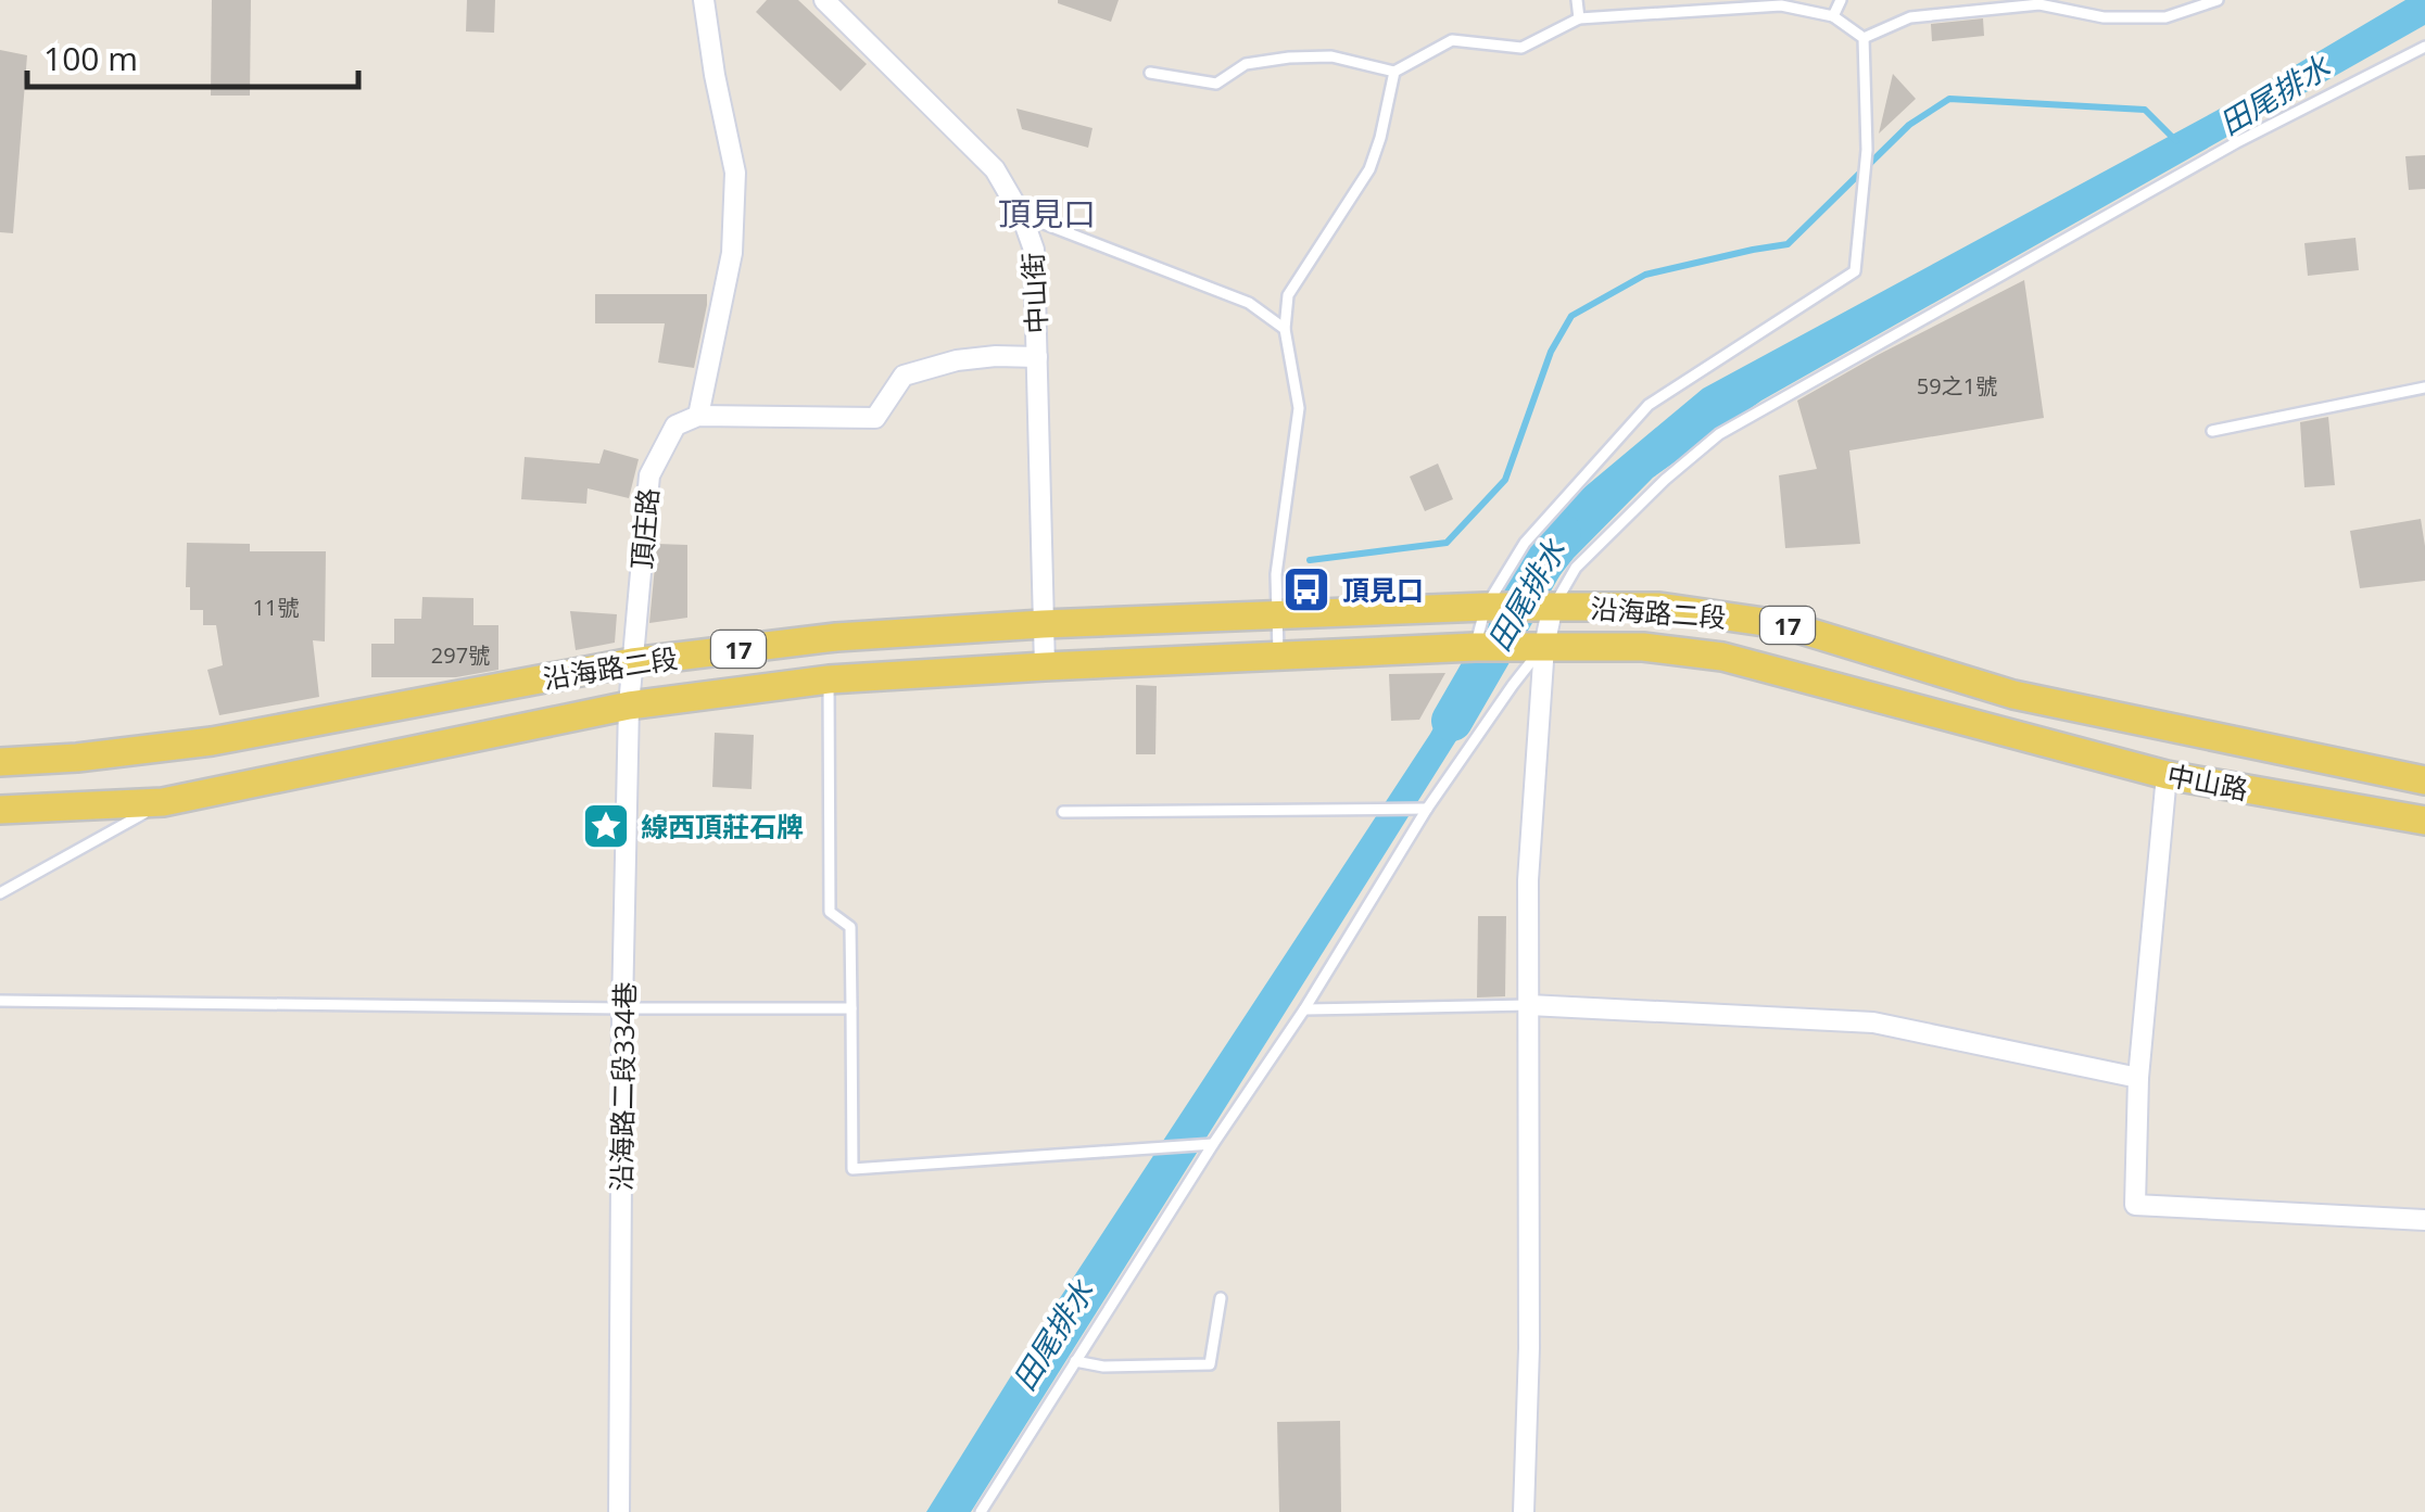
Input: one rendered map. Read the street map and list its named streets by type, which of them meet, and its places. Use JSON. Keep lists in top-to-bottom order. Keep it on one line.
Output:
{"streets":{"main road":["沿海路二段","17","中山路"],"street":["中山街","頂庄路","沿海路二段334巷"]},"crossings":[["中山街","沿海路二段"],["頂庄路","沿海路二段"],["頂庄路","沿海路二段334巷"],["沿海路二段","17"],["沿海路二段","中山路"],["沿海路二段","沿海路二段334巷"]],"districts":["頂見口"],"water":["田尾排水"],"places":{"bus stop":["頂見口"],"place":["線西頂莊石牌"]},"house_numbers":["59之1號","11號","297號"],"scale_bar":"100 m"}
